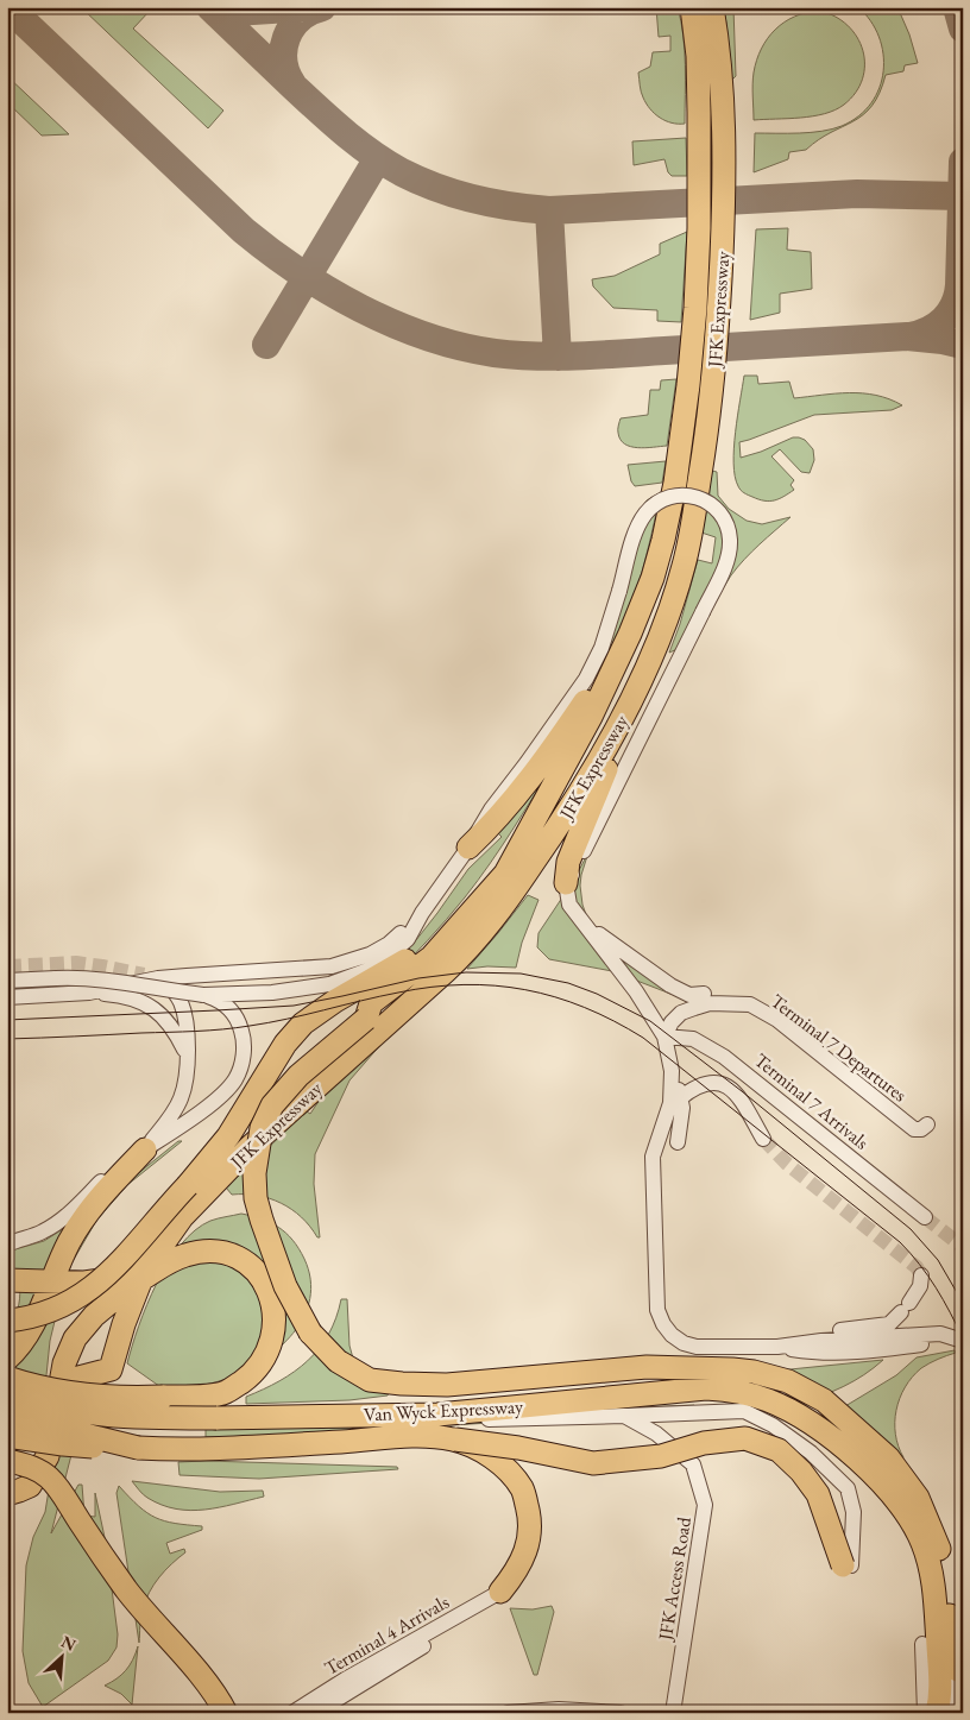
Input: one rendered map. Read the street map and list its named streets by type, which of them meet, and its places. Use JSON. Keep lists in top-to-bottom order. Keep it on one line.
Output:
{"streets":{"highway":["JFK Expressway","Van Wyck Expressway"],"street":["Terminal 7 Departures","Terminal 7 Arrivals","JFK Access Road","Terminal 4 Arrivals"]},"crossings":[["Terminal 7 Departures","Terminal 7 Arrivals"]],"north":"top right"}
